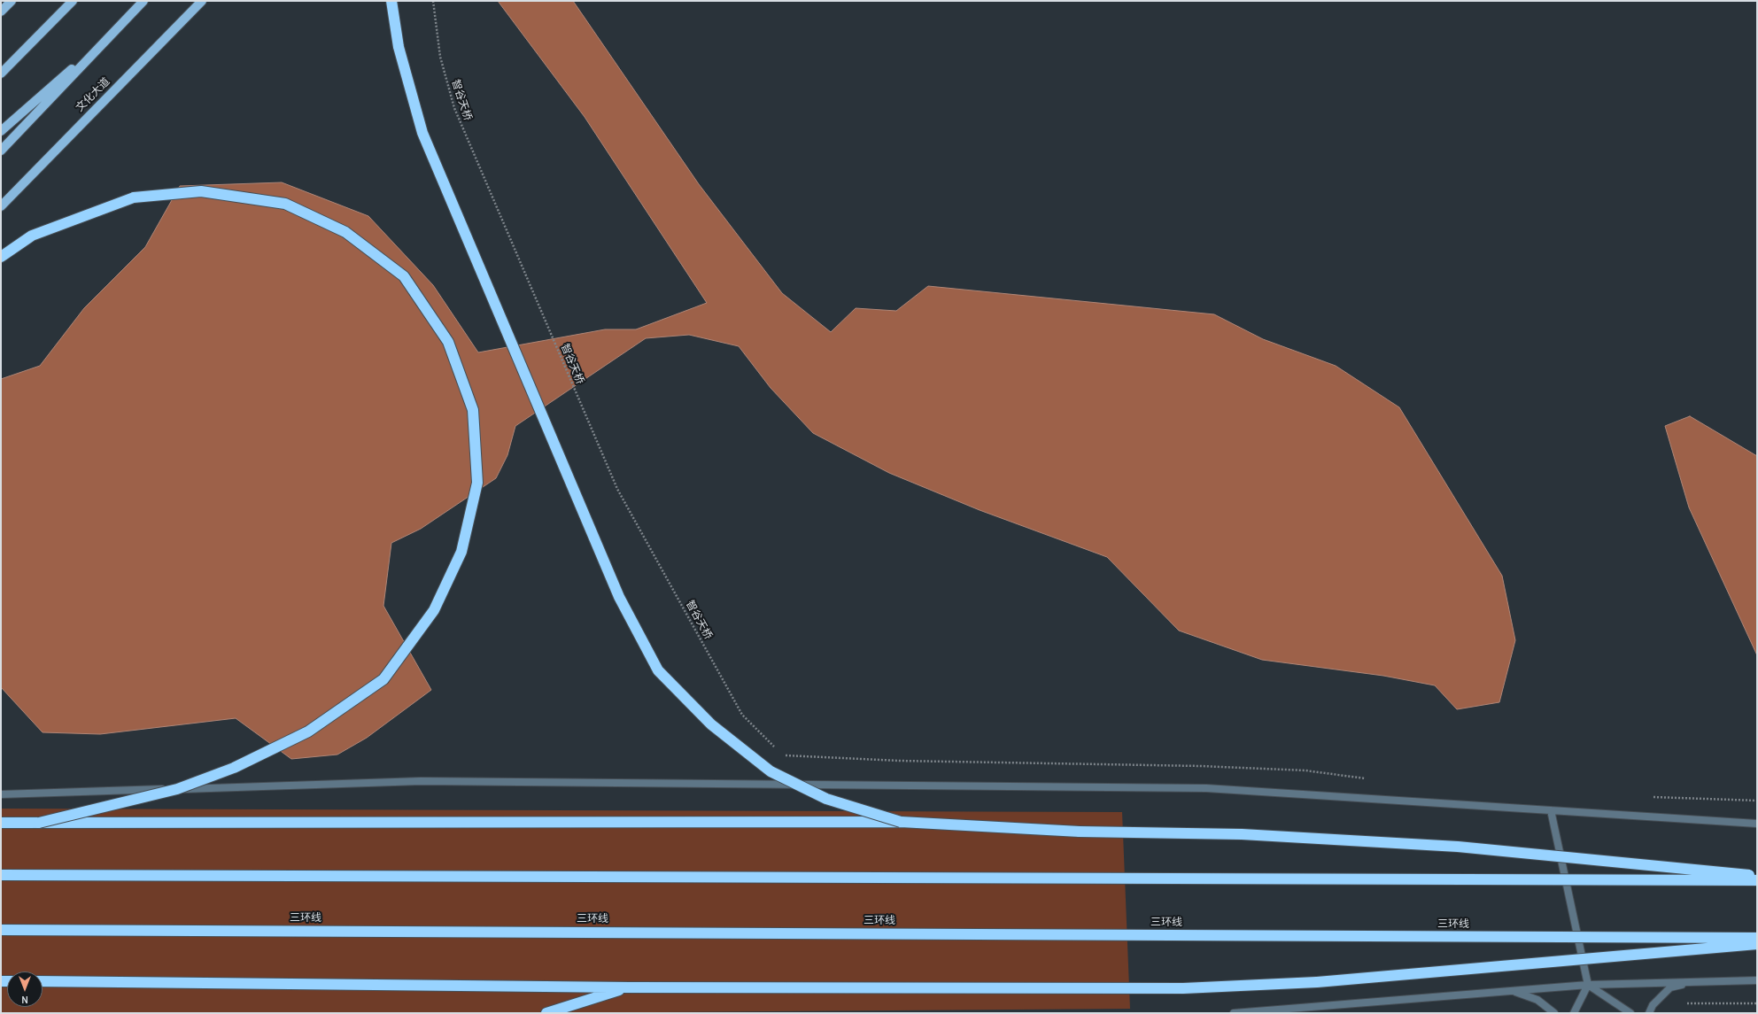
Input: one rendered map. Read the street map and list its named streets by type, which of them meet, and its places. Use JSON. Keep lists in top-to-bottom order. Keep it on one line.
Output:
{"streets":{"highway":["三环线"],"main road":["文化大道"],"path":["智谷天桥"]},"north":"bottom"}
